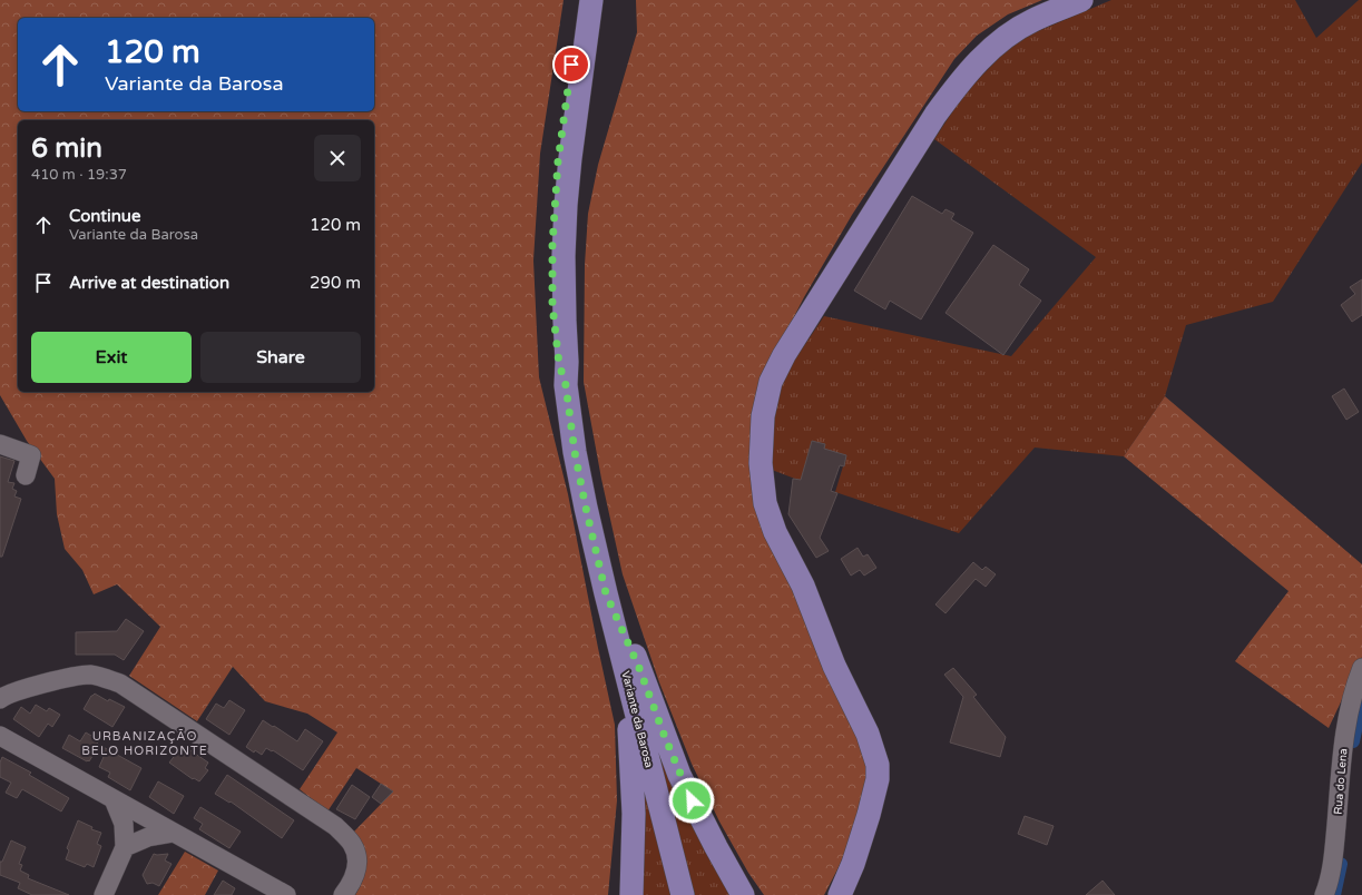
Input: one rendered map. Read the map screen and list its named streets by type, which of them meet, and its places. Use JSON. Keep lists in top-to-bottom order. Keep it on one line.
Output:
{"streets":{"main road":["Variante da Barosa"],"street":["Rua do Lena"]},"districts":["URBANIZAÇÃO BELO HORIZONTE"],"page":{"turn":["120 m","Variante da Barosa"],"heading":["6 min","410 m · 19:37"],"list":[{"name":"Continue","note":"Variante da Barosa","value":"120 m"},{"name":"Arrive at destination","value":"290 m"}],"buttons":["Exit","Share"]}}
